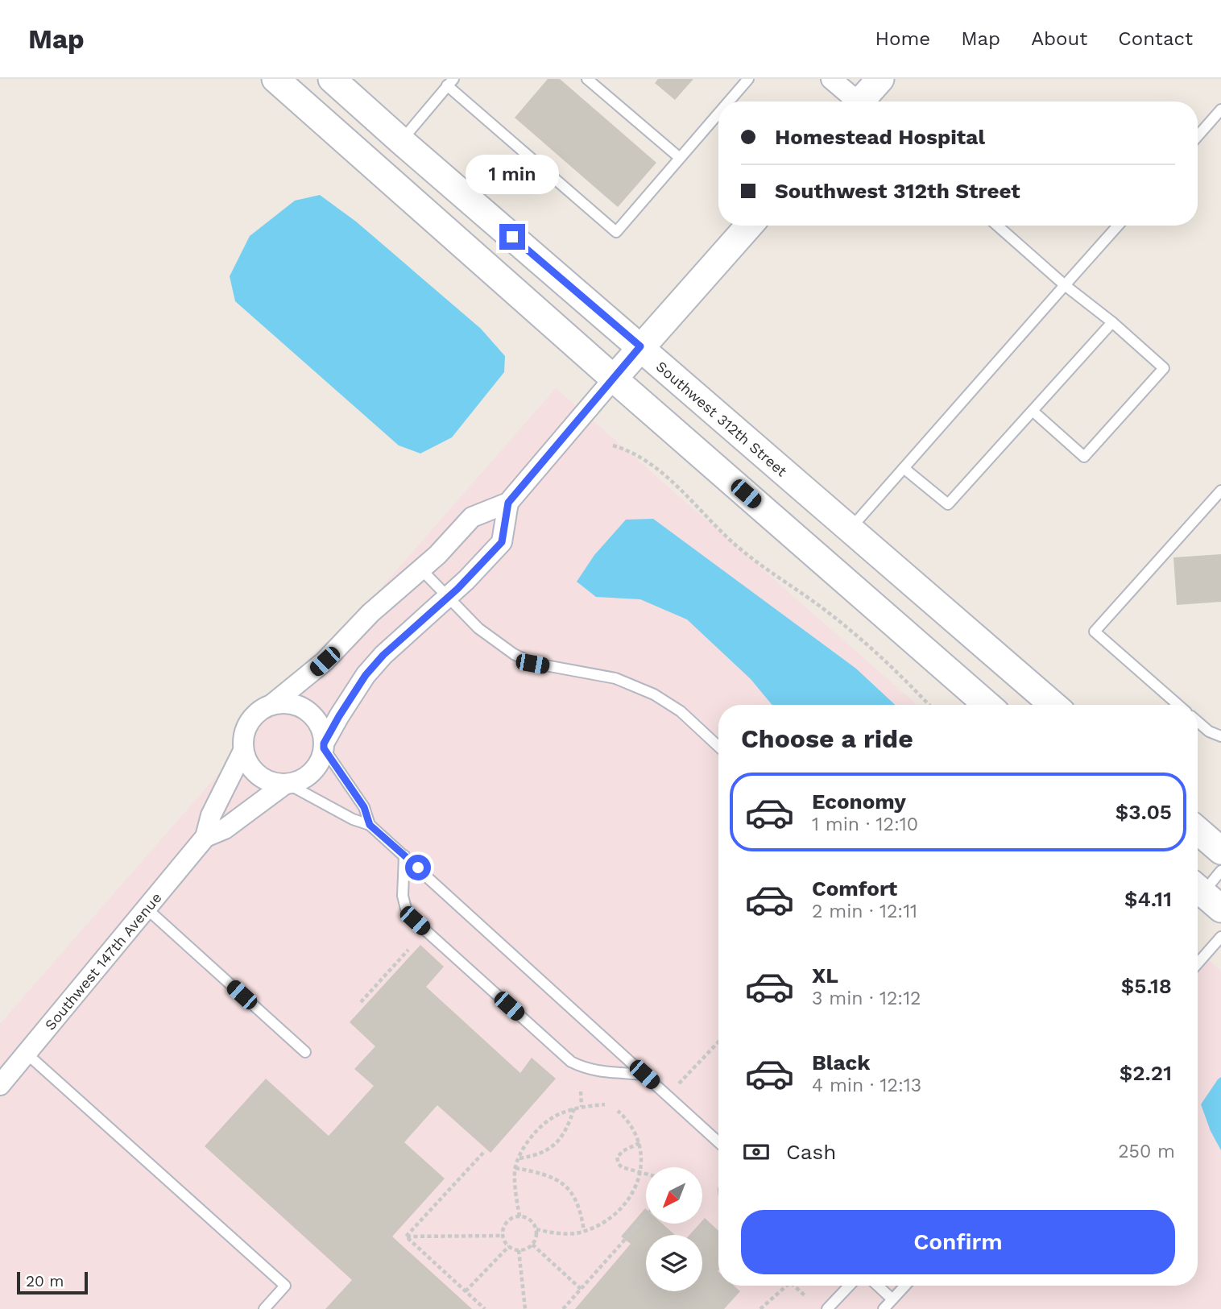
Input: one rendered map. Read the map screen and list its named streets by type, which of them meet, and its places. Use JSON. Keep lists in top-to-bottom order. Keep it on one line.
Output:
{"streets":{"main road":["Southwest 312th Street"],"street":["Southwest 147th Avenue"]},"scale_bar":"20 m","north":"bottom left","page":{"header":"Map","nav":["Home","Map","About","Contact"],"banner":["Homestead Hospital","Southwest 312th Street"],"bubble":"1 min","heading":"Choose a ride","list":[{"name":"Economy","note":"1 min · 12:10","value":"$3.05"},{"name":"Comfort","note":"2 min · 12:11","value":"$4.11"},{"name":"XL","note":"3 min · 12:12","value":"$5.18"},{"name":"Black","note":"4 min · 12:13","value":"$2.21"}],"pay":["Cash","250 m"],"buttons":"Confirm","scale":"20 m"}}
